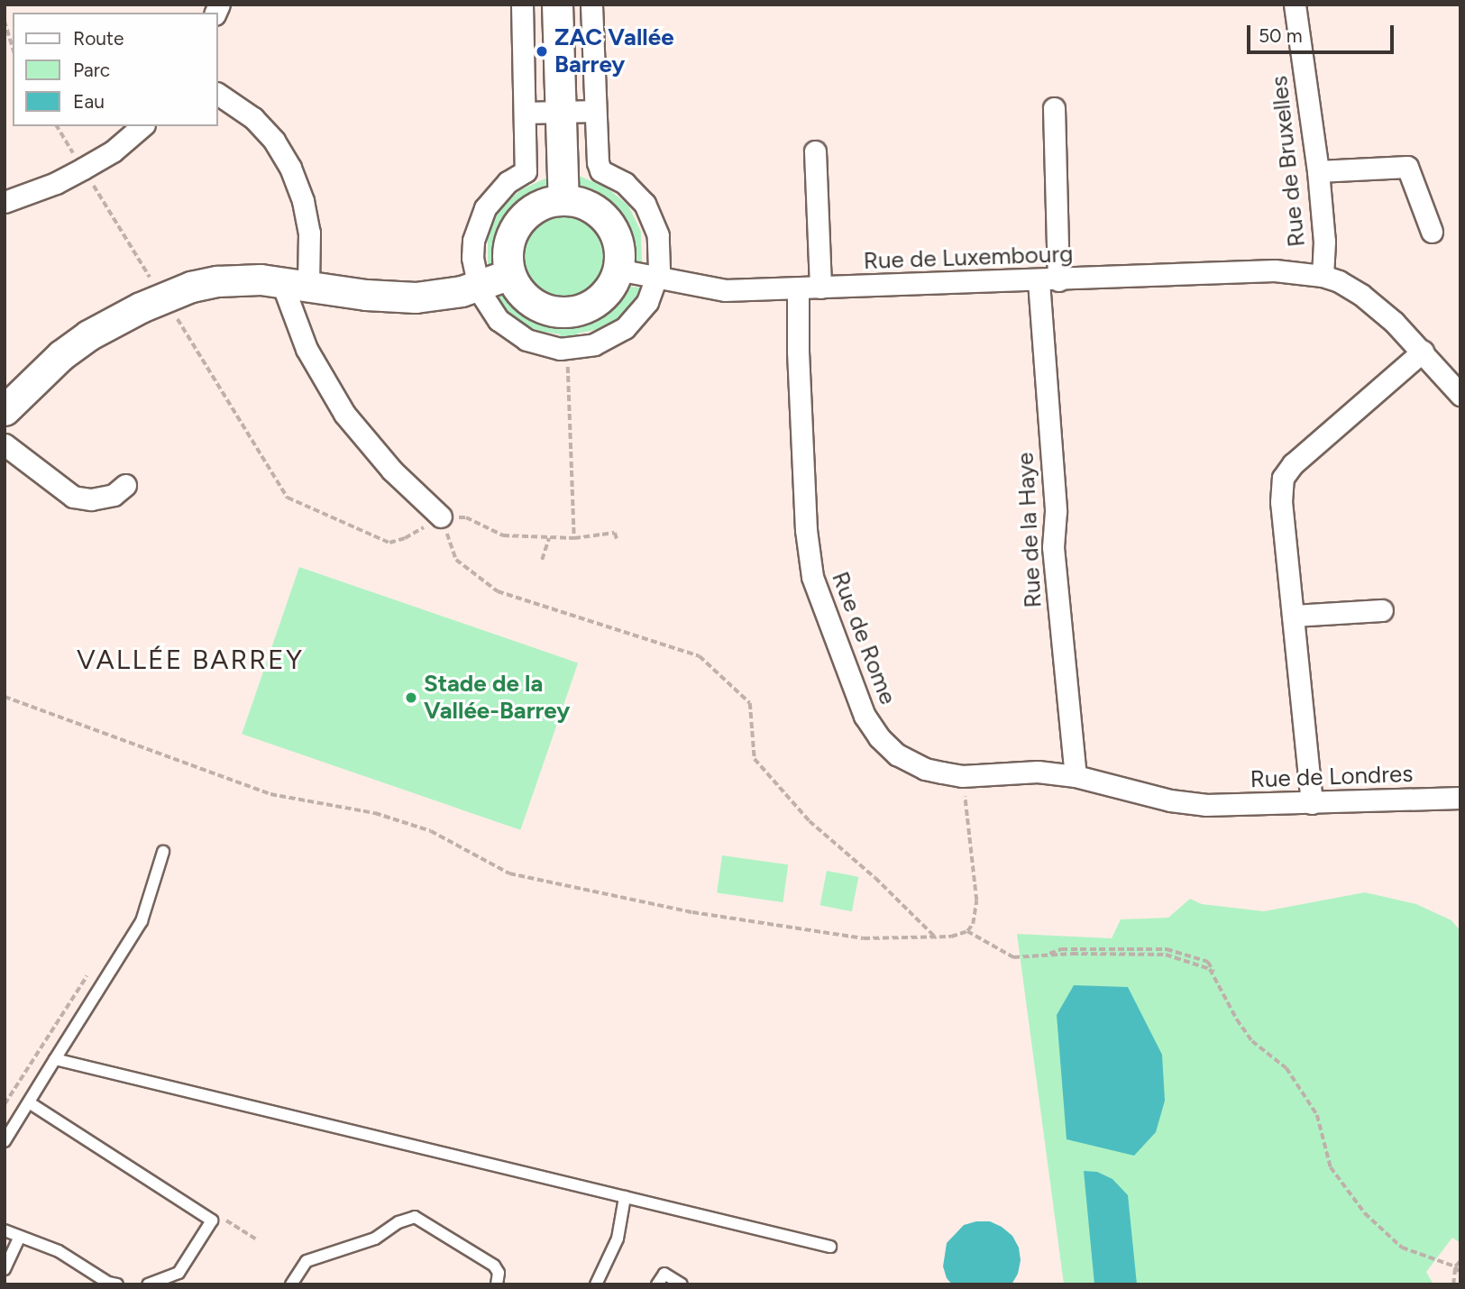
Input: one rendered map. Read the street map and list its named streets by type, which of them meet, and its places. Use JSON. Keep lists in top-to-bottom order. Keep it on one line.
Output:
{"streets":{"street":["Rue de Bruxelles","Rue de Luxembourg","Rue de la Haye","Rue de Rome","Rue de Londres"]},"crossings":[["Rue de Bruxelles","Rue de Luxembourg"],["Rue de Luxembourg","Rue de la Haye"],["Rue de Luxembourg","Rue de Rome"],["Rue de la Haye","Rue de Rome"],["Rue de Rome","Rue de Londres"]],"districts":["VALLÉE BARREY"],"places":["ZAC Vallée Barrey","Stade de la Vallée-Barrey"],"legend":["Route","Parc","Eau"],"scale_bar":"50 m"}
